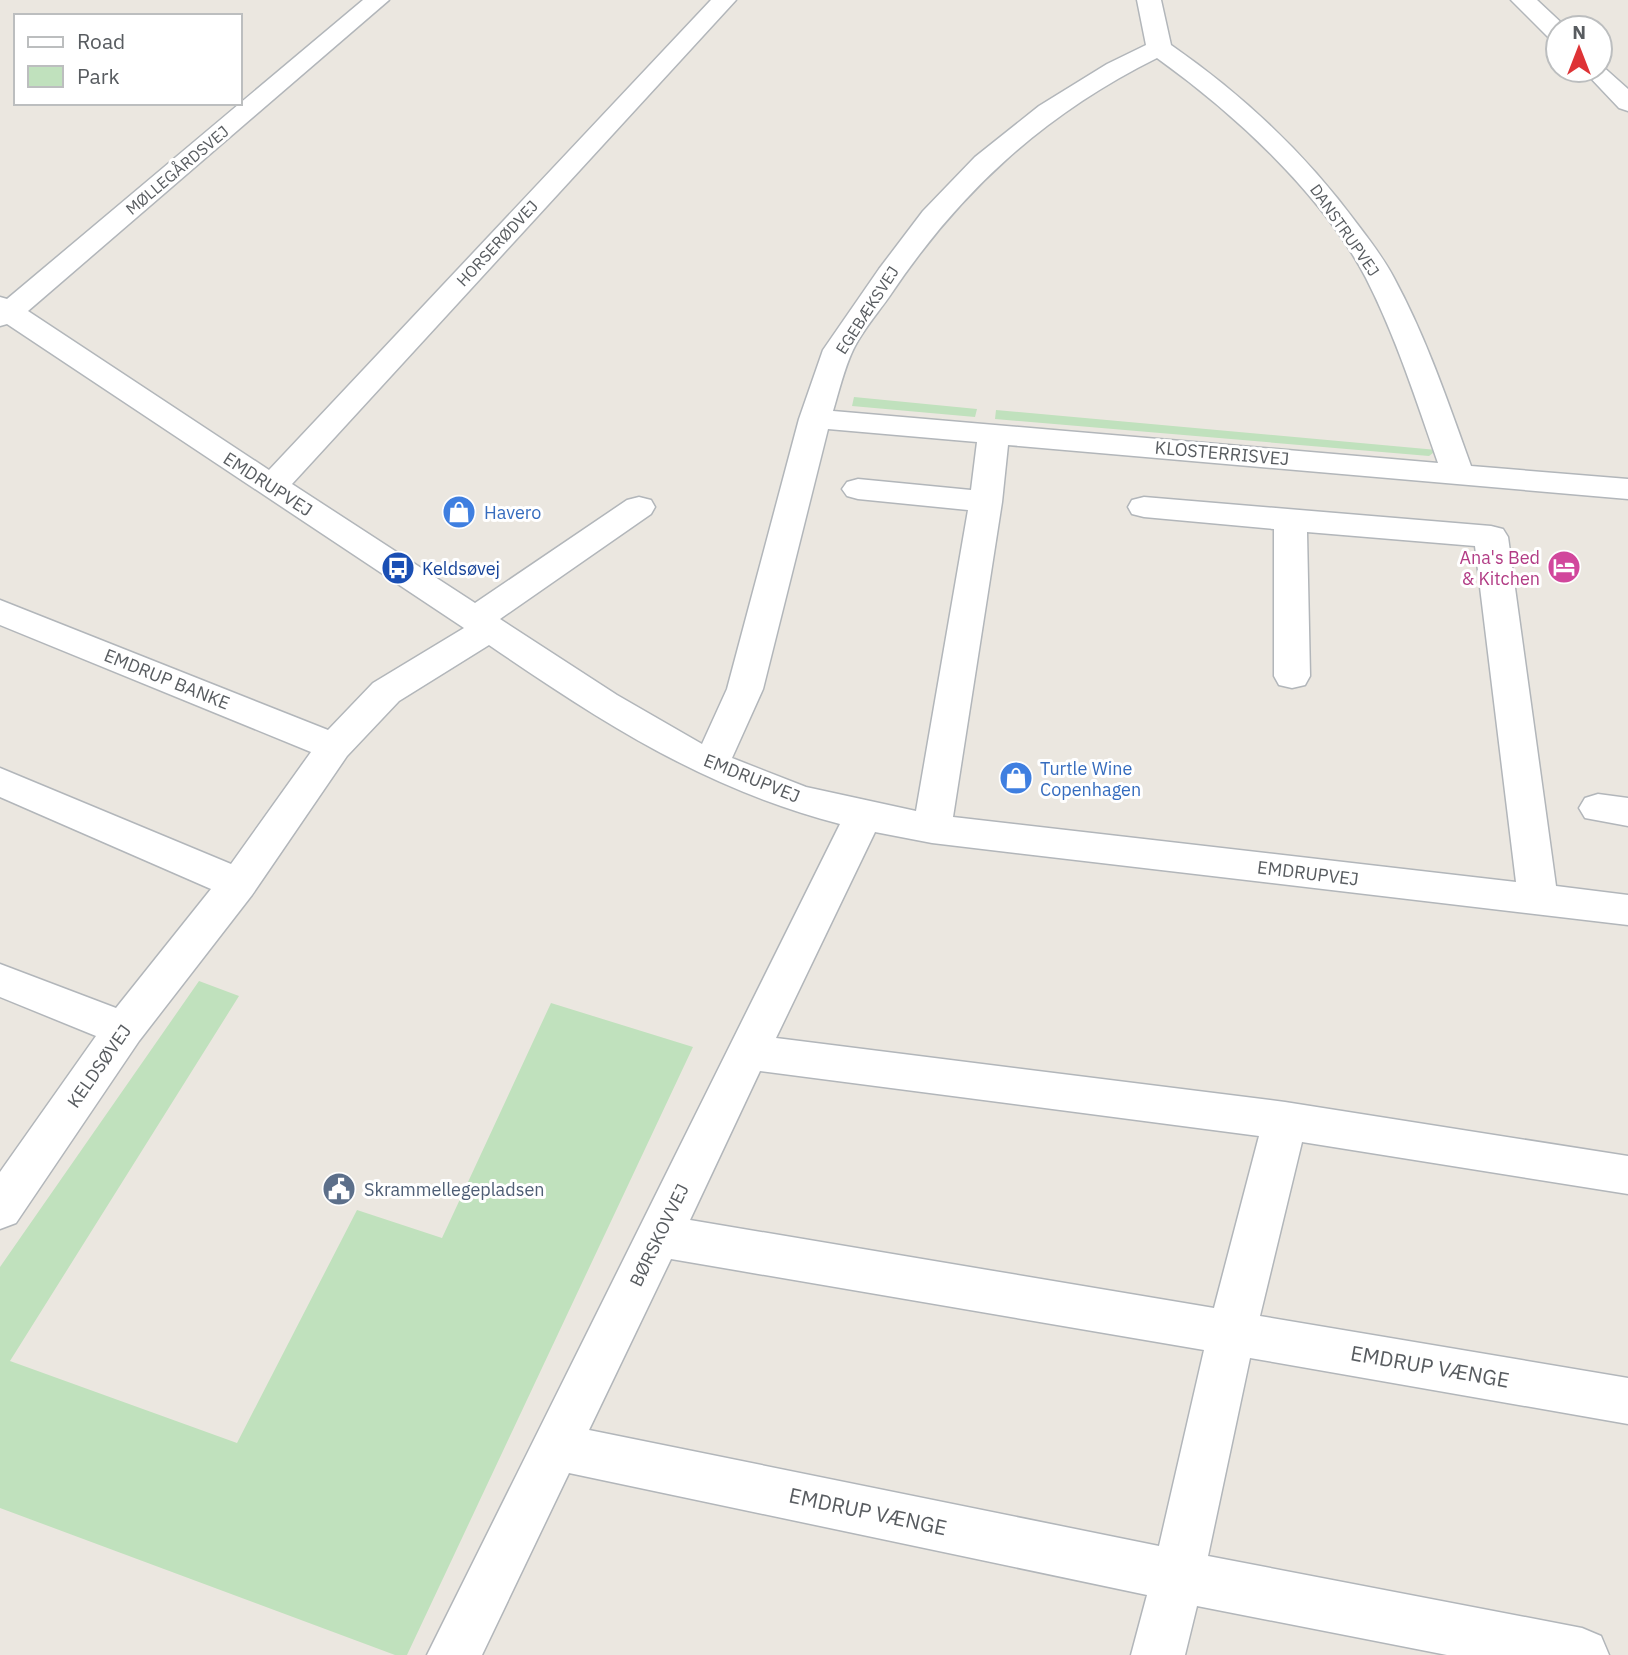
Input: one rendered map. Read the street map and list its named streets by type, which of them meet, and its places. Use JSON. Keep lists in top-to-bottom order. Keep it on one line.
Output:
{"streets":{"street":["MØLLEGÅRDSVEJ","DANSTRUPVEJ","HORSERØDVEJ","EGEBÆKSVEJ","KLOSTERRISVEJ","EMDRUPVEJ","EMDRUP BANKE","KELDSØVEJ","BØRSKOVVEJ","EMDRUP VÆNGE"]},"crossings":[["MØLLEGÅRDSVEJ","EMDRUPVEJ"],["DANSTRUPVEJ","EGEBÆKSVEJ"],["DANSTRUPVEJ","KLOSTERRISVEJ"],["HORSERØDVEJ","EMDRUPVEJ"],["EGEBÆKSVEJ","KLOSTERRISVEJ"],["EGEBÆKSVEJ","EMDRUPVEJ"],["EMDRUPVEJ","KELDSØVEJ"],["EMDRUPVEJ","BØRSKOVVEJ"],["EMDRUP BANKE","KELDSØVEJ"],["BØRSKOVVEJ","EMDRUP VÆNGE"]],"places":{"shop":["Havero","Turtle Wine Copenhagen"],"hotel":["Ana's Bed & Kitchen"],"bus stop":["Keldsøvej"],"public building":["Skrammellegepladsen"]},"legend":["Road","Park"],"north":"top"}
